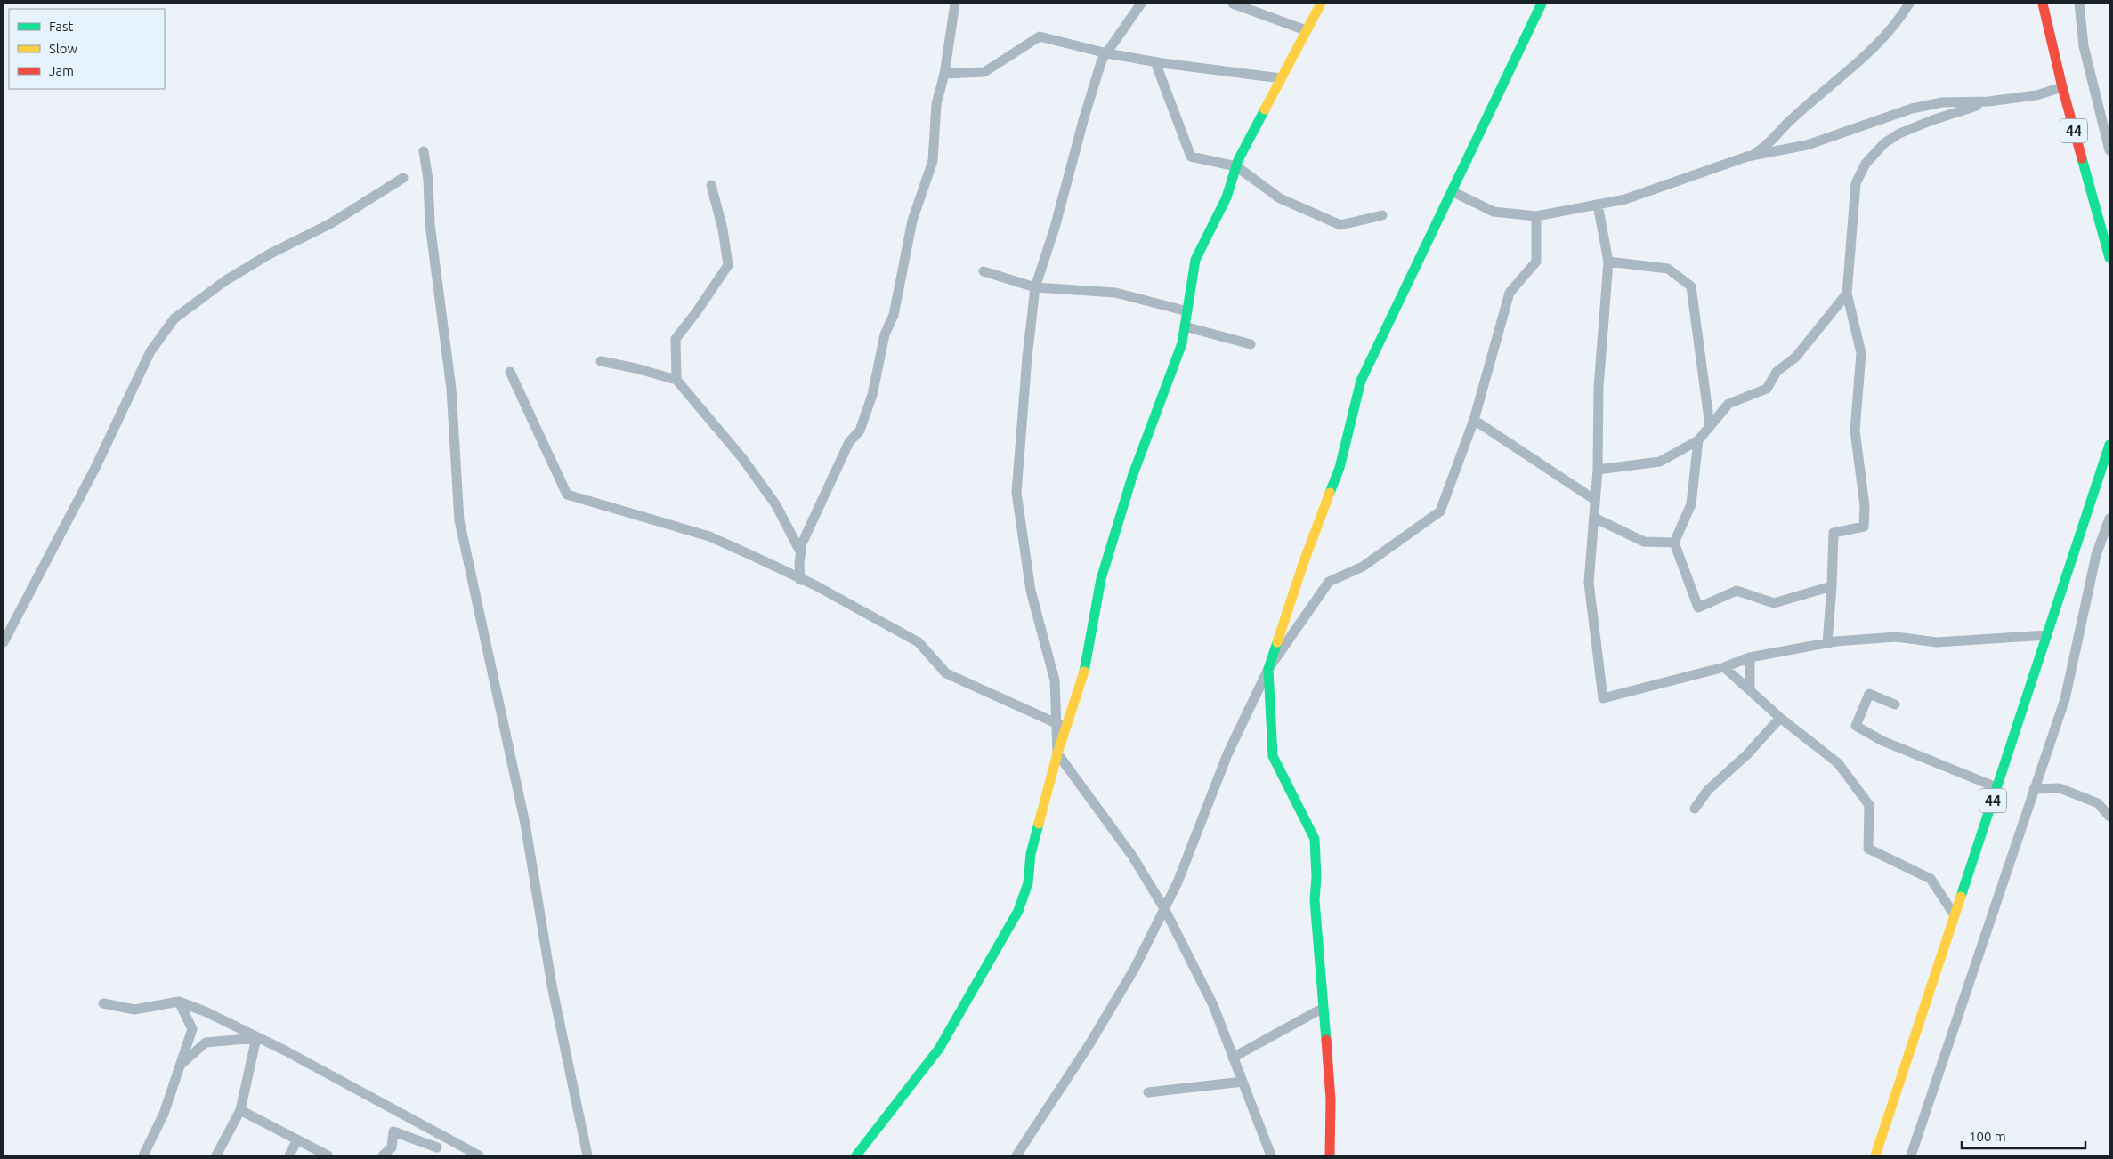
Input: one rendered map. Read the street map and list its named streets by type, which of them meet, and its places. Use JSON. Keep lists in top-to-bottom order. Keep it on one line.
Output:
{"streets":{"street":["44"]},"legend":["Fast","Slow","Jam"],"scale_bar":"100 m"}
